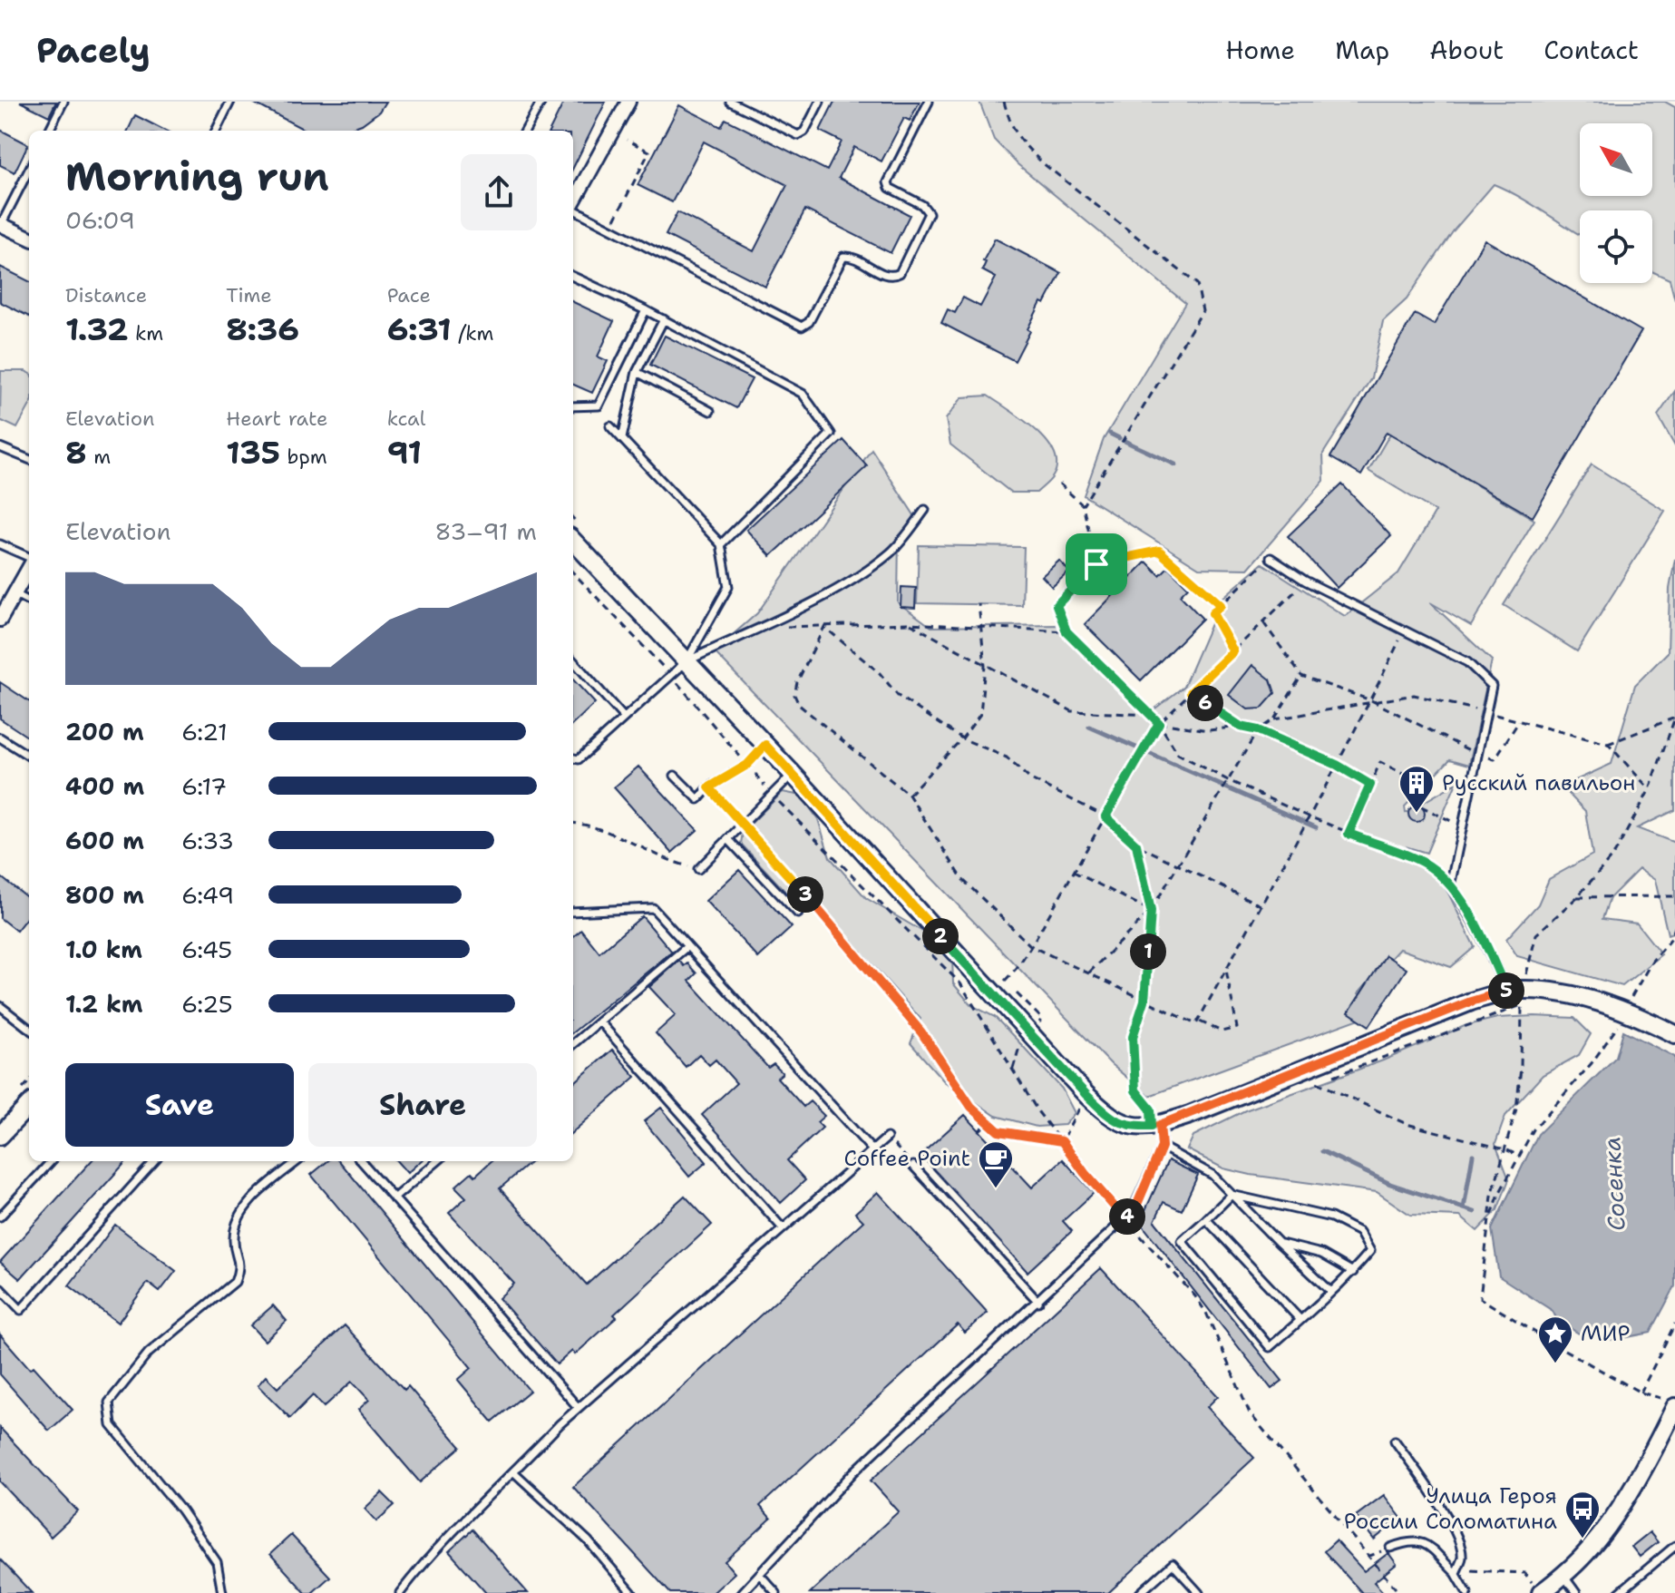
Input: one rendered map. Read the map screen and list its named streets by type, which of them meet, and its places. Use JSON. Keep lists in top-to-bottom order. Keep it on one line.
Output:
{"water":["Сосенка"],"places":{"building":["Русский павильон"],"cafe":["Coffee Point"],"place":["МИР"],"bus stop":["Улица Героя России Соломатина"]},"north":"top left","page":{"header":"Pacely","nav":["Home","Map","About","Contact"],"heading":["Morning run","06:09"],"stats":[["Distance","1.32 km"],["Time","8:36"],["Pace","6:31 /km"],["Elevation","8 m"],["Heart rate","135 bpm"],["kcal","91"]],"chart":["Elevation","83–91 m"],"pins":["6","3","2","1","5","4"],"list":[{"name":"200 m","note":"6:21"},{"name":"400 m","note":"6:17"},{"name":"600 m","note":"6:33"},{"name":"800 m","note":"6:49"},{"name":"1.0 km","note":"6:45"},{"name":"1.2 km","note":"6:25"}],"buttons":["Save","Share"]}}
